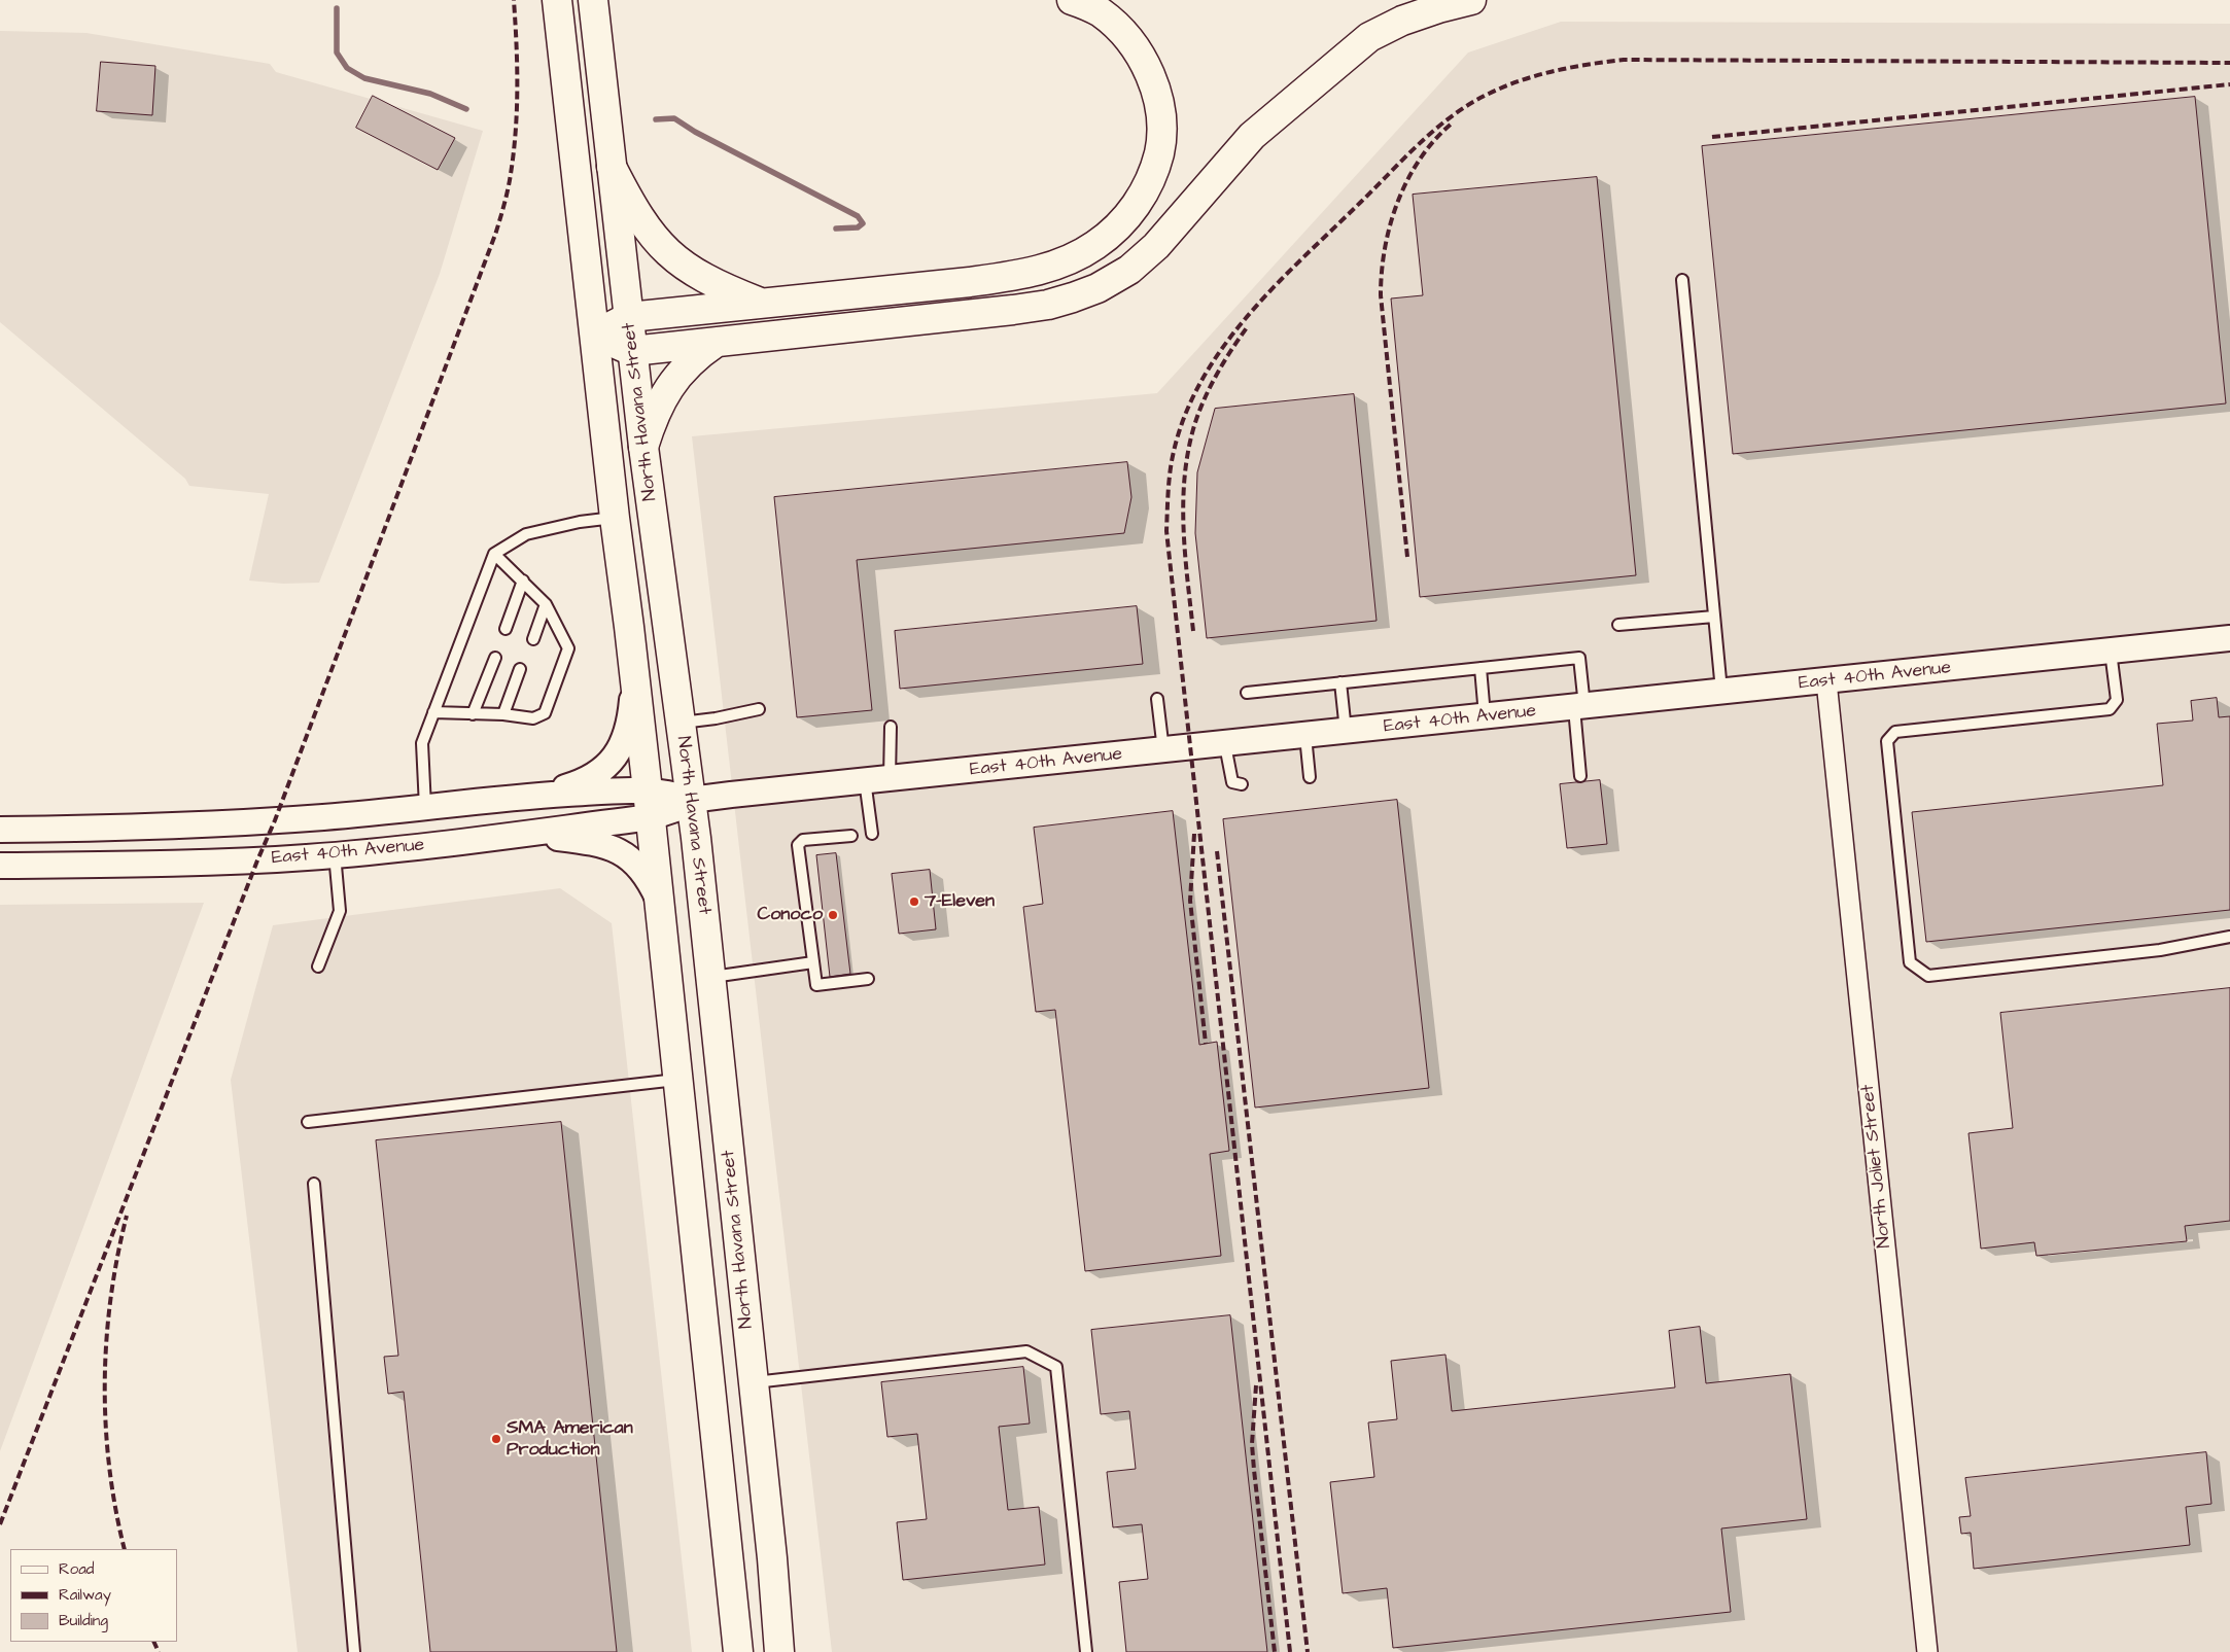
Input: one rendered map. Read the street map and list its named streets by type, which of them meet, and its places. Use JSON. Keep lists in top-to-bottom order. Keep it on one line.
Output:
{"streets":{"main road":["North Havana Street"],"street":["East 40th Avenue","North Joliet Street"]},"crossings":[["North Havana Street","East 40th Avenue"],["East 40th Avenue","North Joliet Street"]],"places":["7-Eleven","Conoco","SMA American Production"],"legend":["Road","Railway","Building"]}
